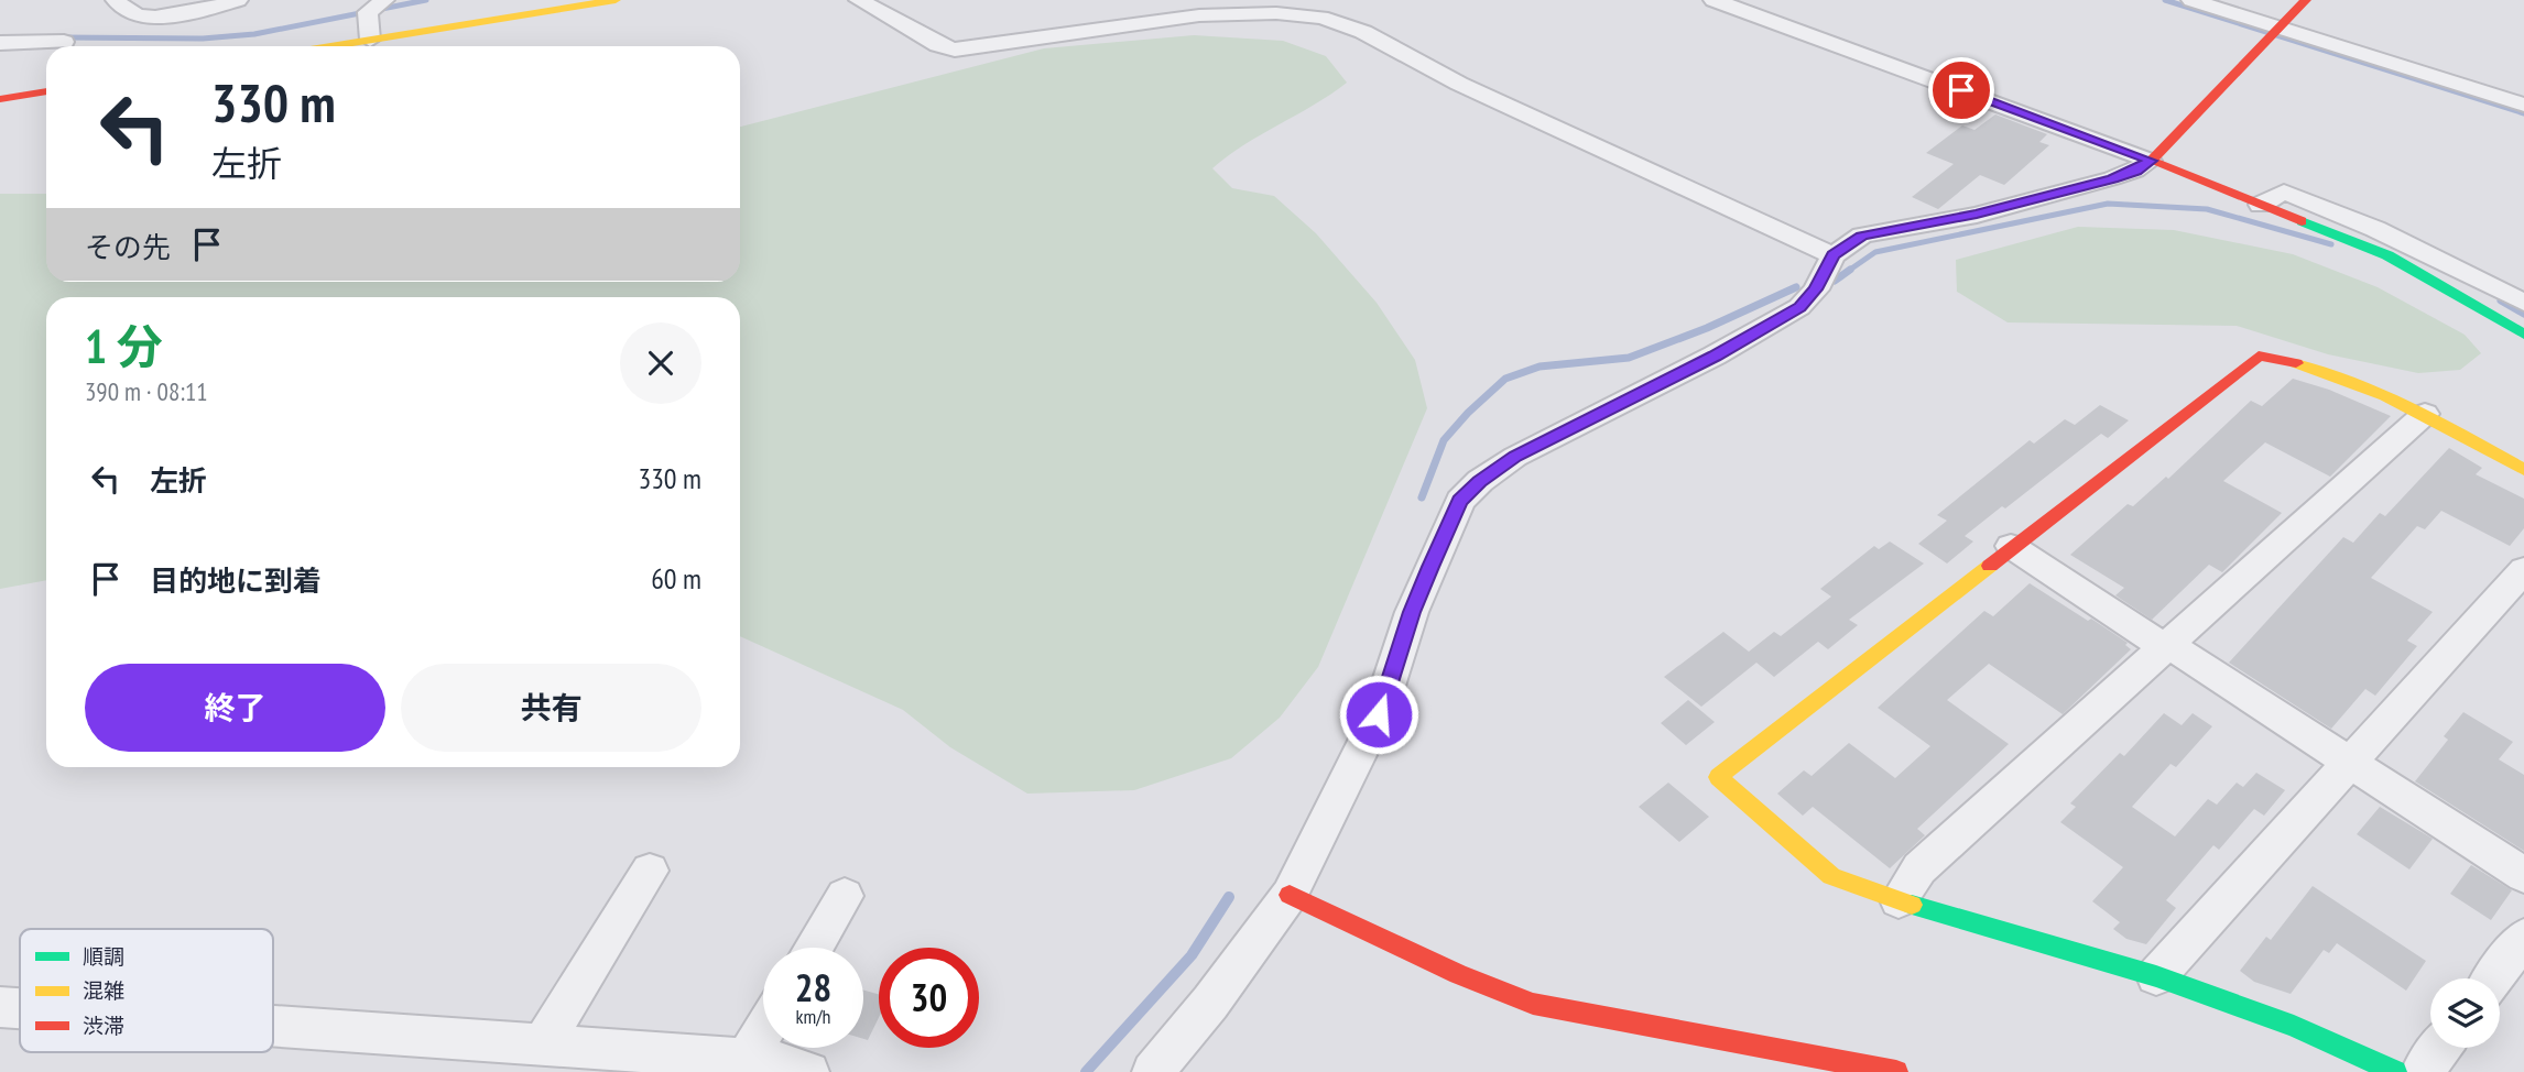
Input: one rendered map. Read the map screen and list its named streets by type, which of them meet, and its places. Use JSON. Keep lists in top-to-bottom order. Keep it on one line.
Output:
{"legend":["順調","混雑","渋滞"],"page":{"turn":["330 m","左折"],"then":"その先","heading":["1 分","390 m · 08:11"],"list":[{"name":"左折","value":"330 m"},{"name":"目的地に到着","value":"60 m"}],"buttons":["終了","共有"],"speed":"28 km/h","limit":"30"}}
